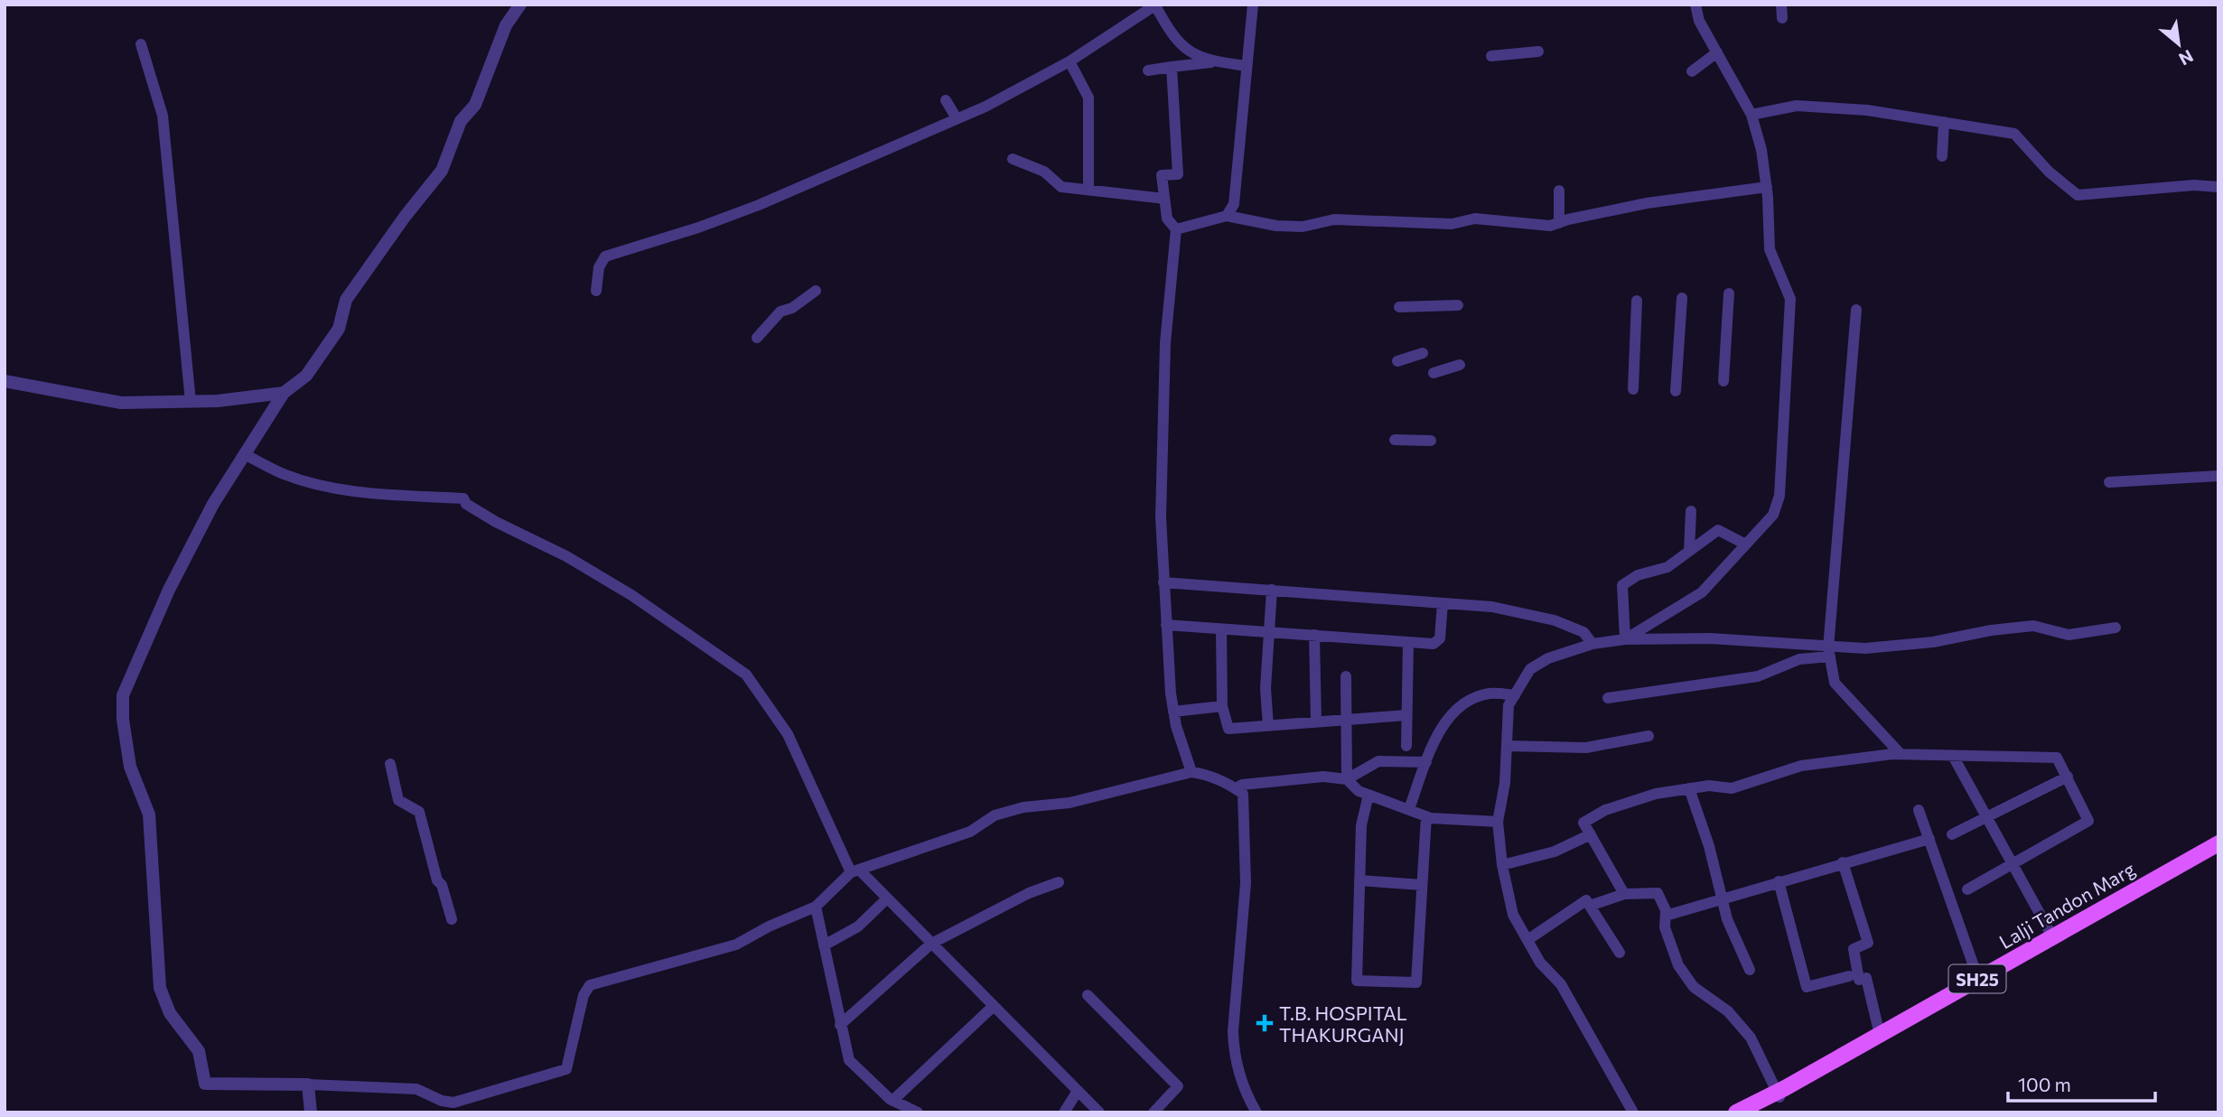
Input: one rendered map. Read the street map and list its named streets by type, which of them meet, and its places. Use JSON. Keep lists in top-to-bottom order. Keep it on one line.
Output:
{"streets":{"main road":["Lalji Tandon Marg","SH25"]},"places":{"health":["T.B. HOSPITAL THAKURGANJ"]},"scale_bar":"100 m","north":"bottom right"}
